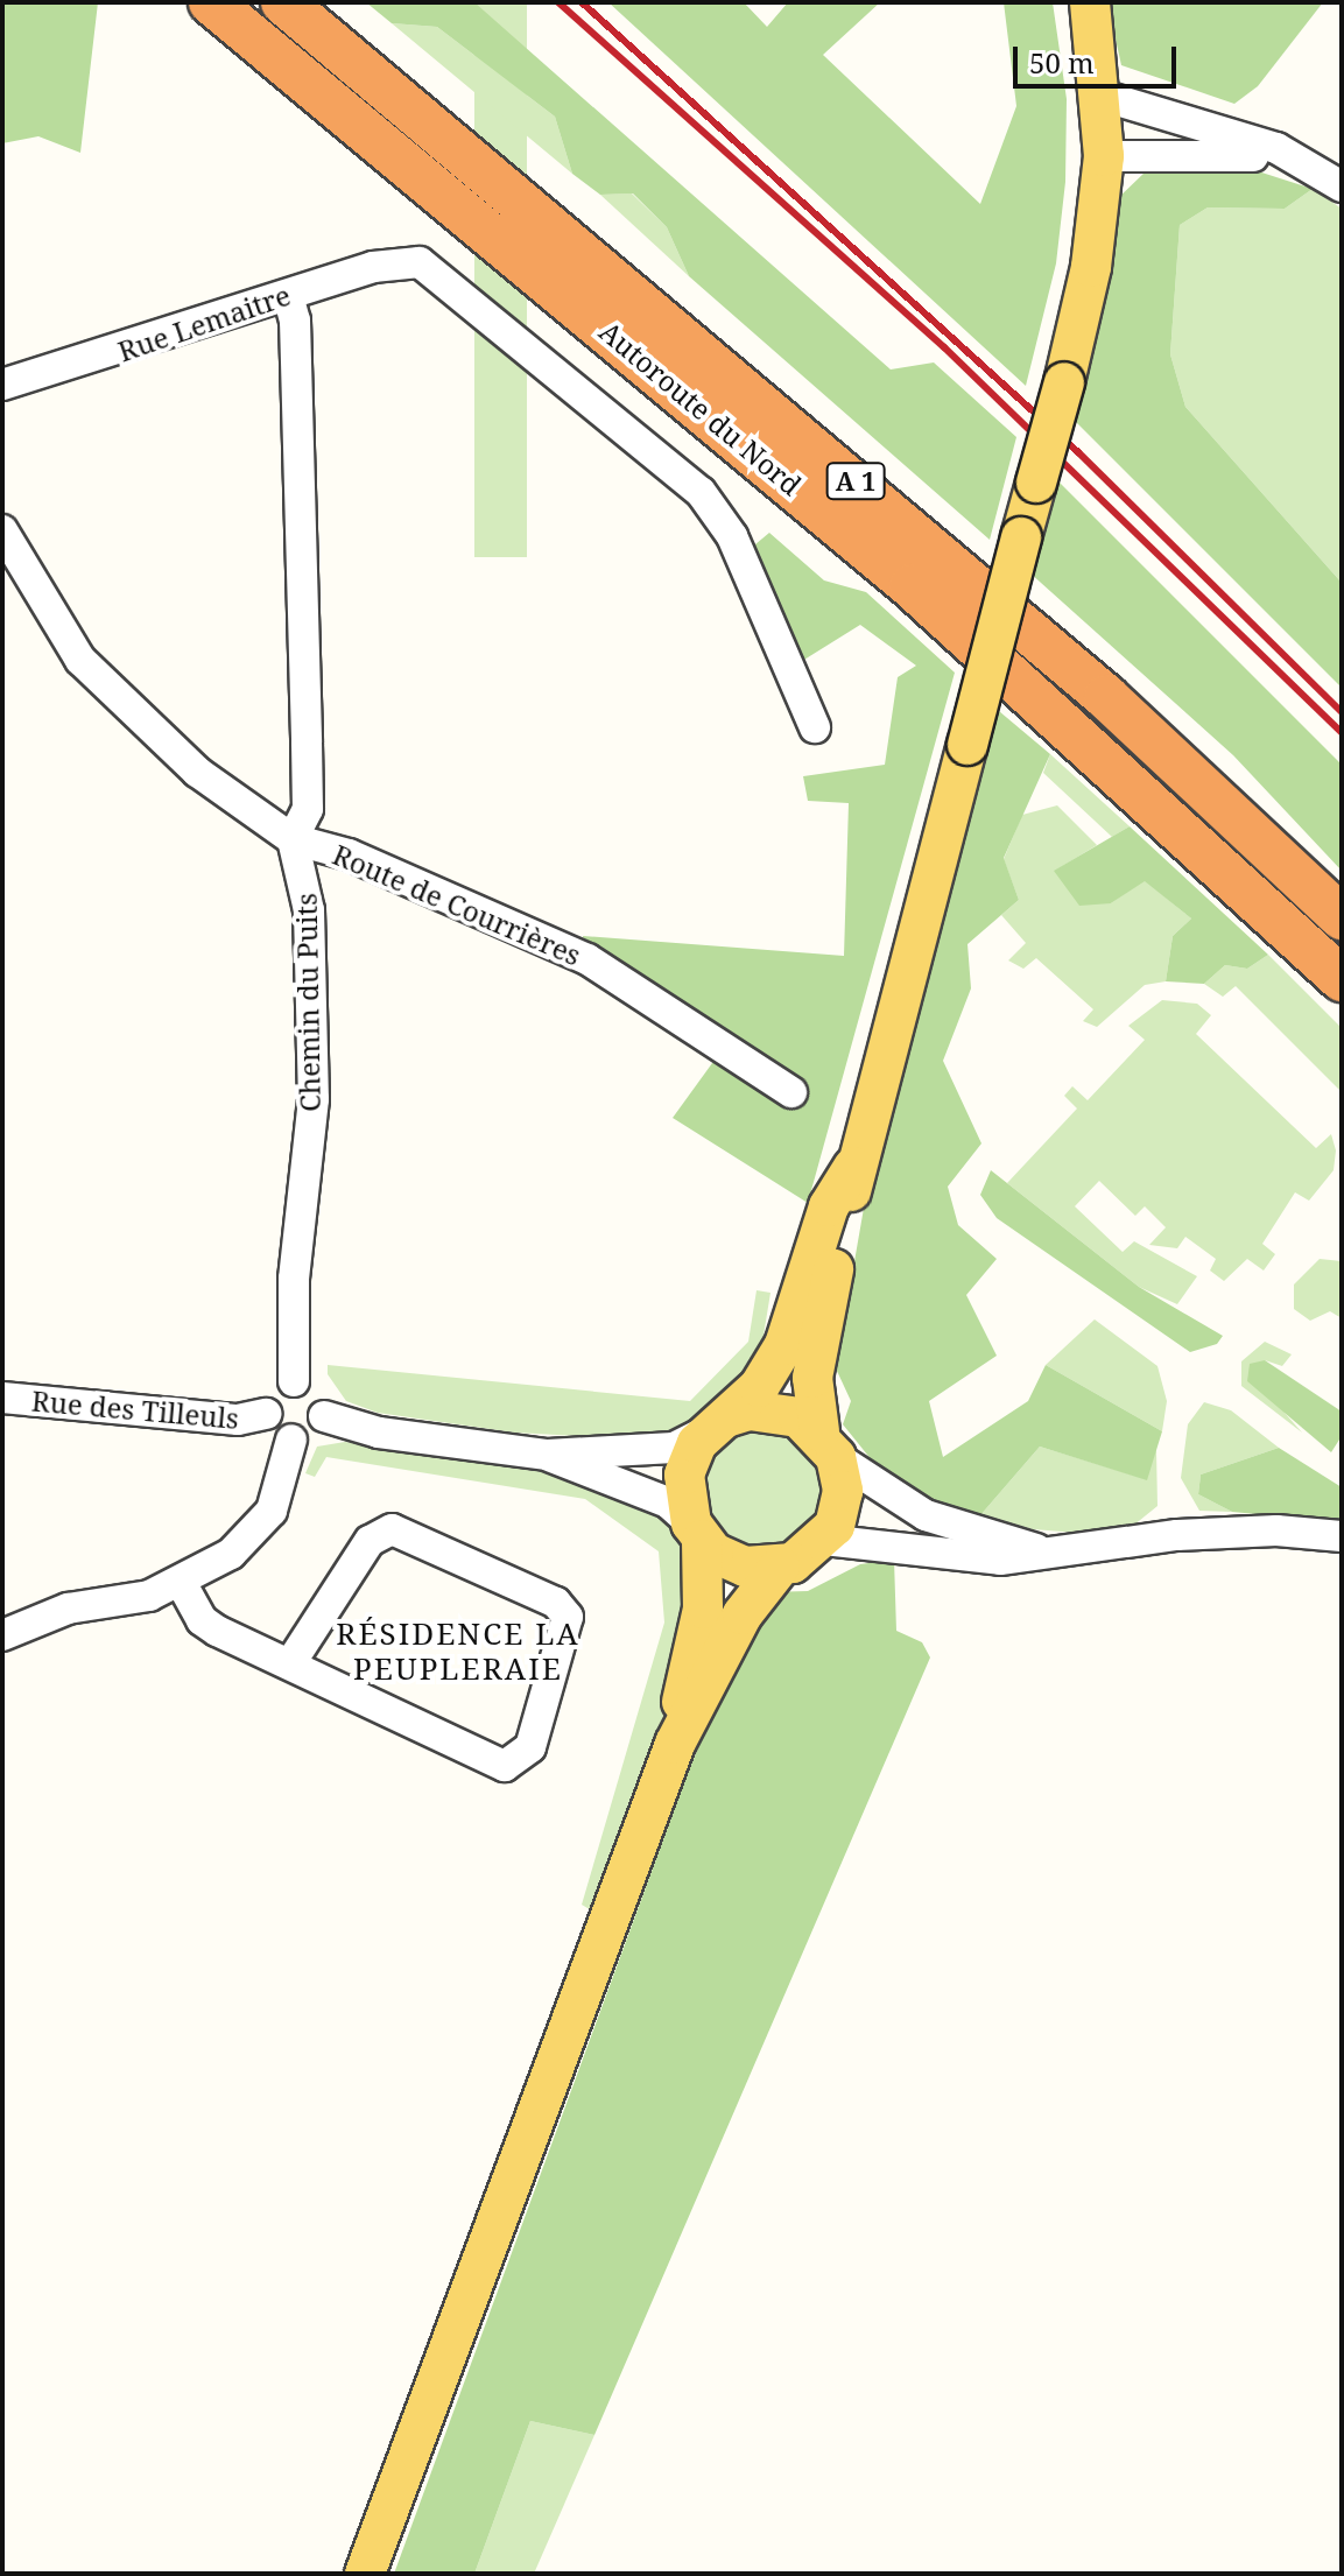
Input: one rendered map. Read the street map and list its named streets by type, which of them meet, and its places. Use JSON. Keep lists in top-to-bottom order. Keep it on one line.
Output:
{"streets":{"highway":["Autoroute du Nord","A 1"],"street":["Rue Lemaitre","Route de Courrières","Chemin du Puits","Rue des Tilleuls"]},"crossings":[["Route de Courrières","Chemin du Puits"],["Chemin du Puits","Rue des Tilleuls"]],"districts":["RÉSIDENCE LA PEUPLERAIE"],"scale_bar":"50 m"}
